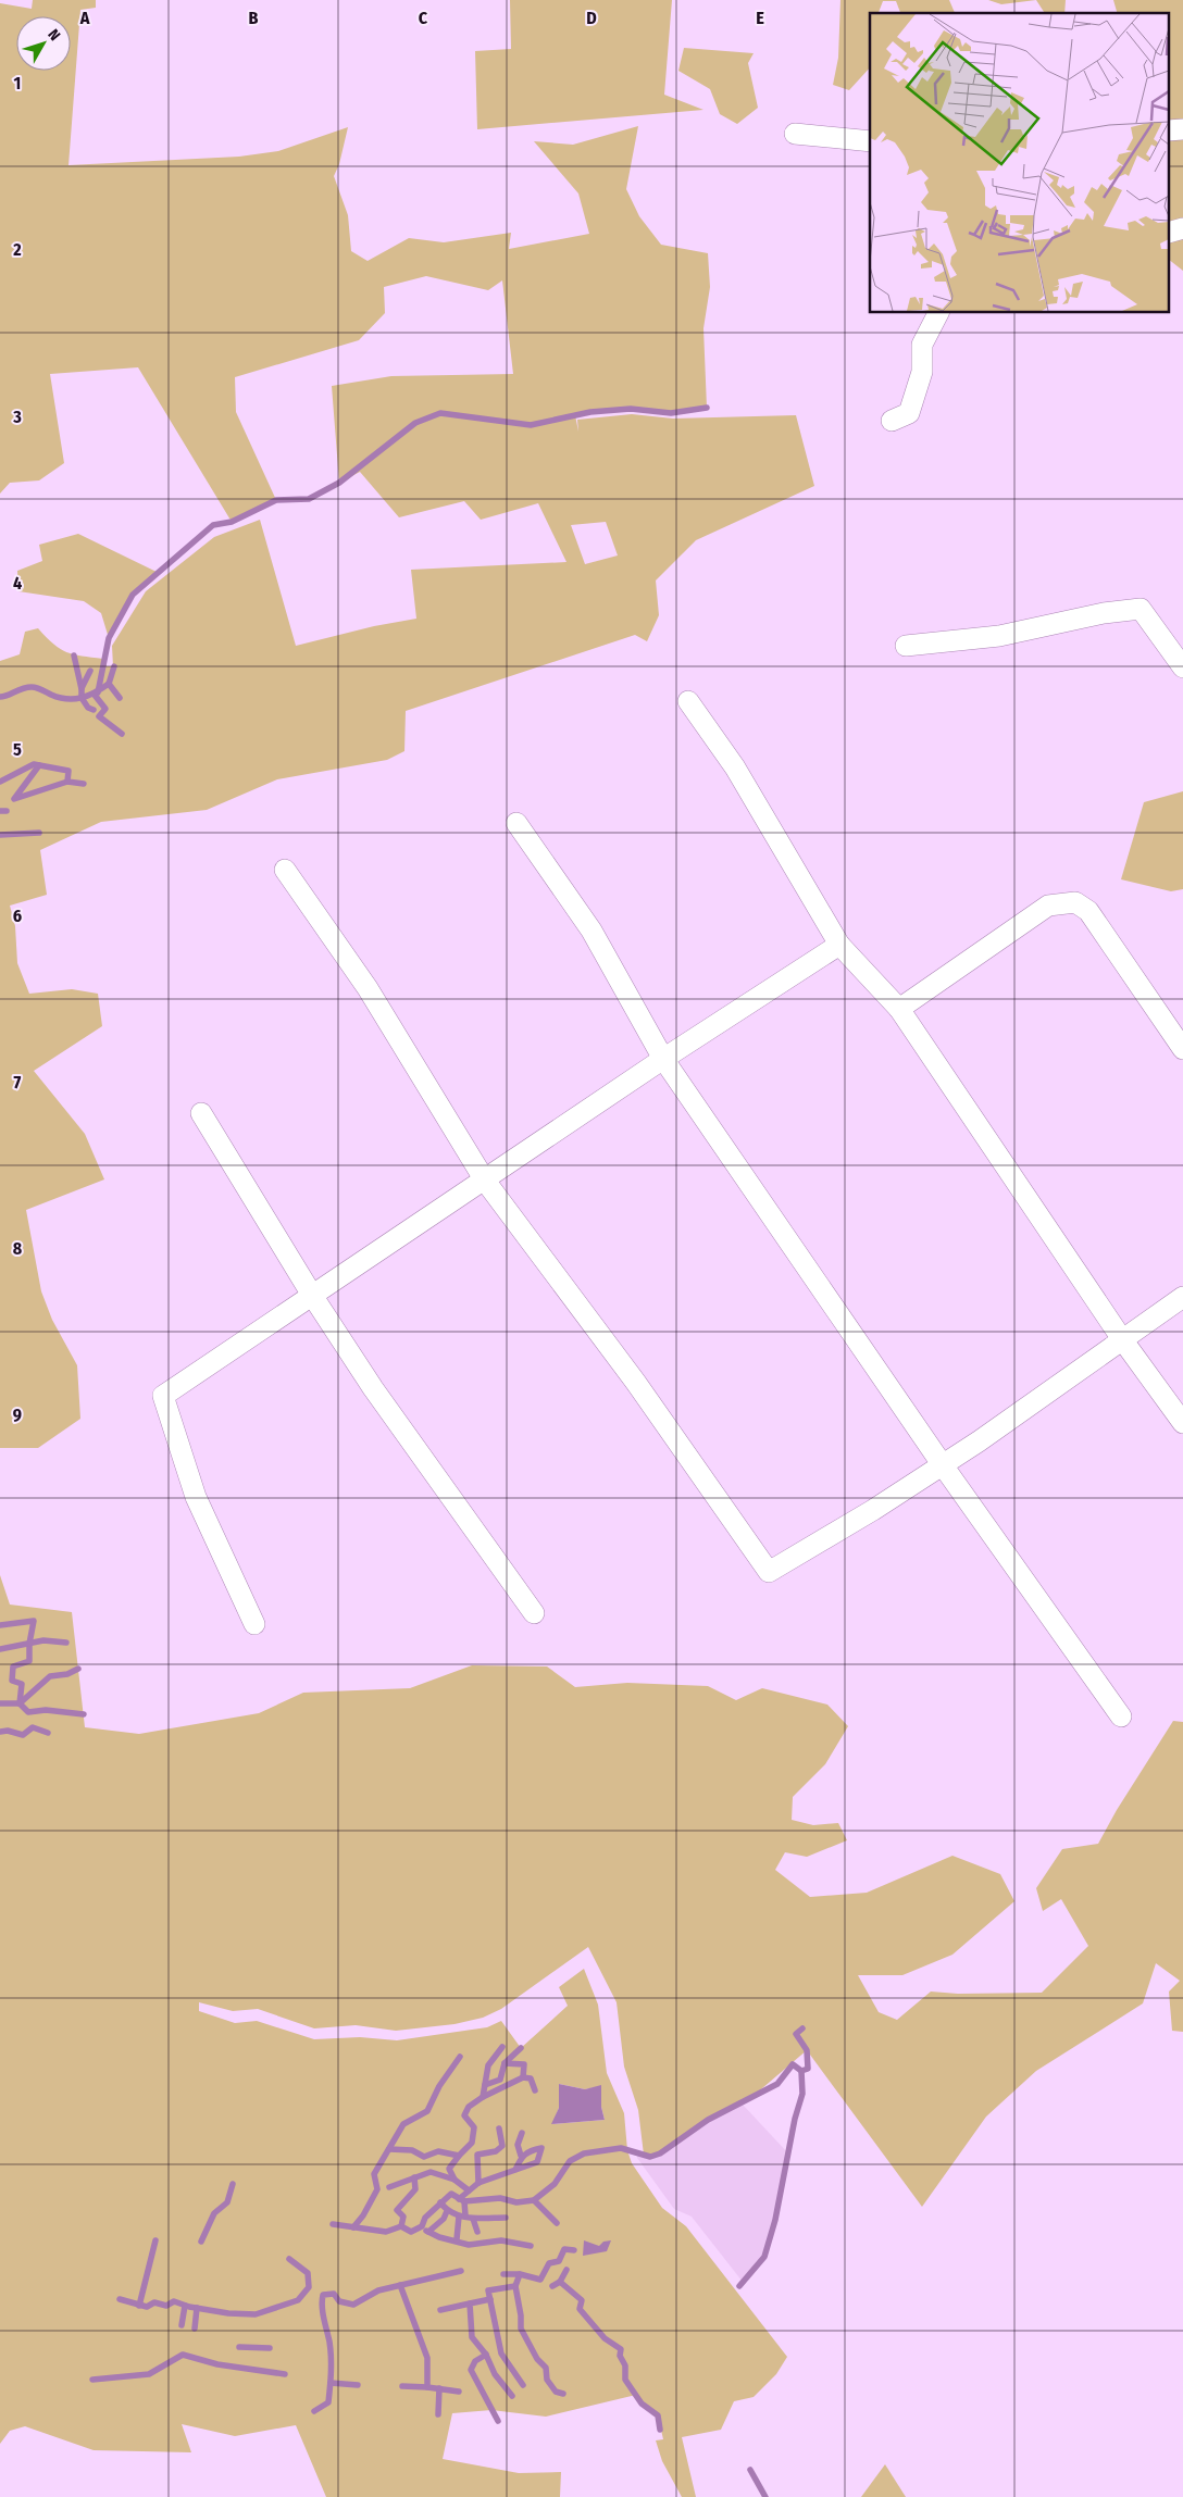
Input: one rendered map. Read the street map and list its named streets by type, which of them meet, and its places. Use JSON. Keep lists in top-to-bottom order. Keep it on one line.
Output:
{"north":"top right","grid":{"columns":["A","B","C","D","E"],"rows":["1","2","3","4","5","6","7","8","9"]}}
